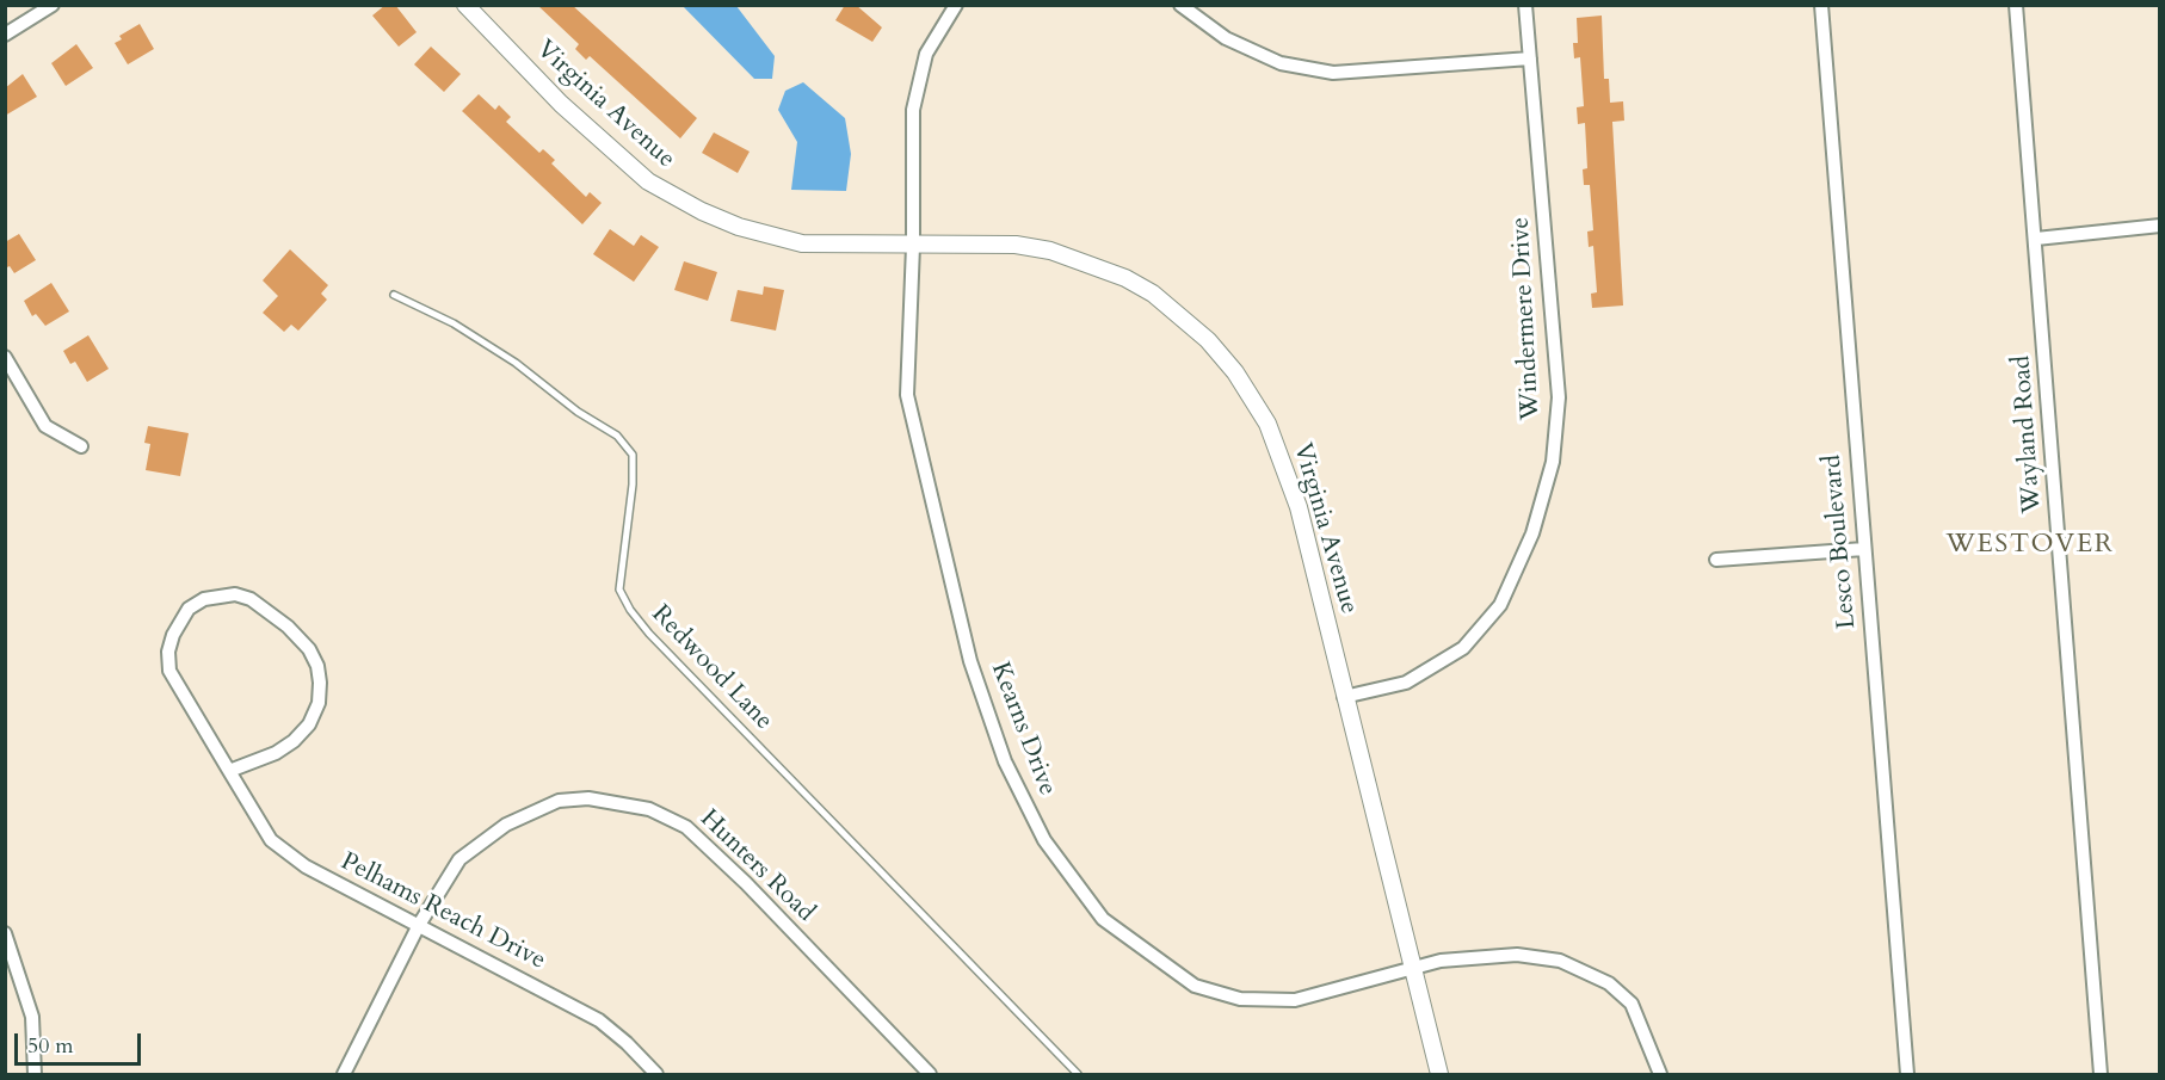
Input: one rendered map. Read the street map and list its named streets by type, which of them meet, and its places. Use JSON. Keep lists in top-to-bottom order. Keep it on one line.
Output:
{"streets":{"street":["Virginia Avenue","Windermere Drive","Wayland Road","Lesco Boulevard","Kearns Drive","Hunters Road","Pelhams Reach Drive"],"lane":["Redwood Lane"]},"crossings":[["Virginia Avenue","Windermere Drive"],["Virginia Avenue","Kearns Drive"],["Hunters Road","Pelhams Reach Drive"]],"districts":["WESTOVER"],"scale_bar":"50 m"}
